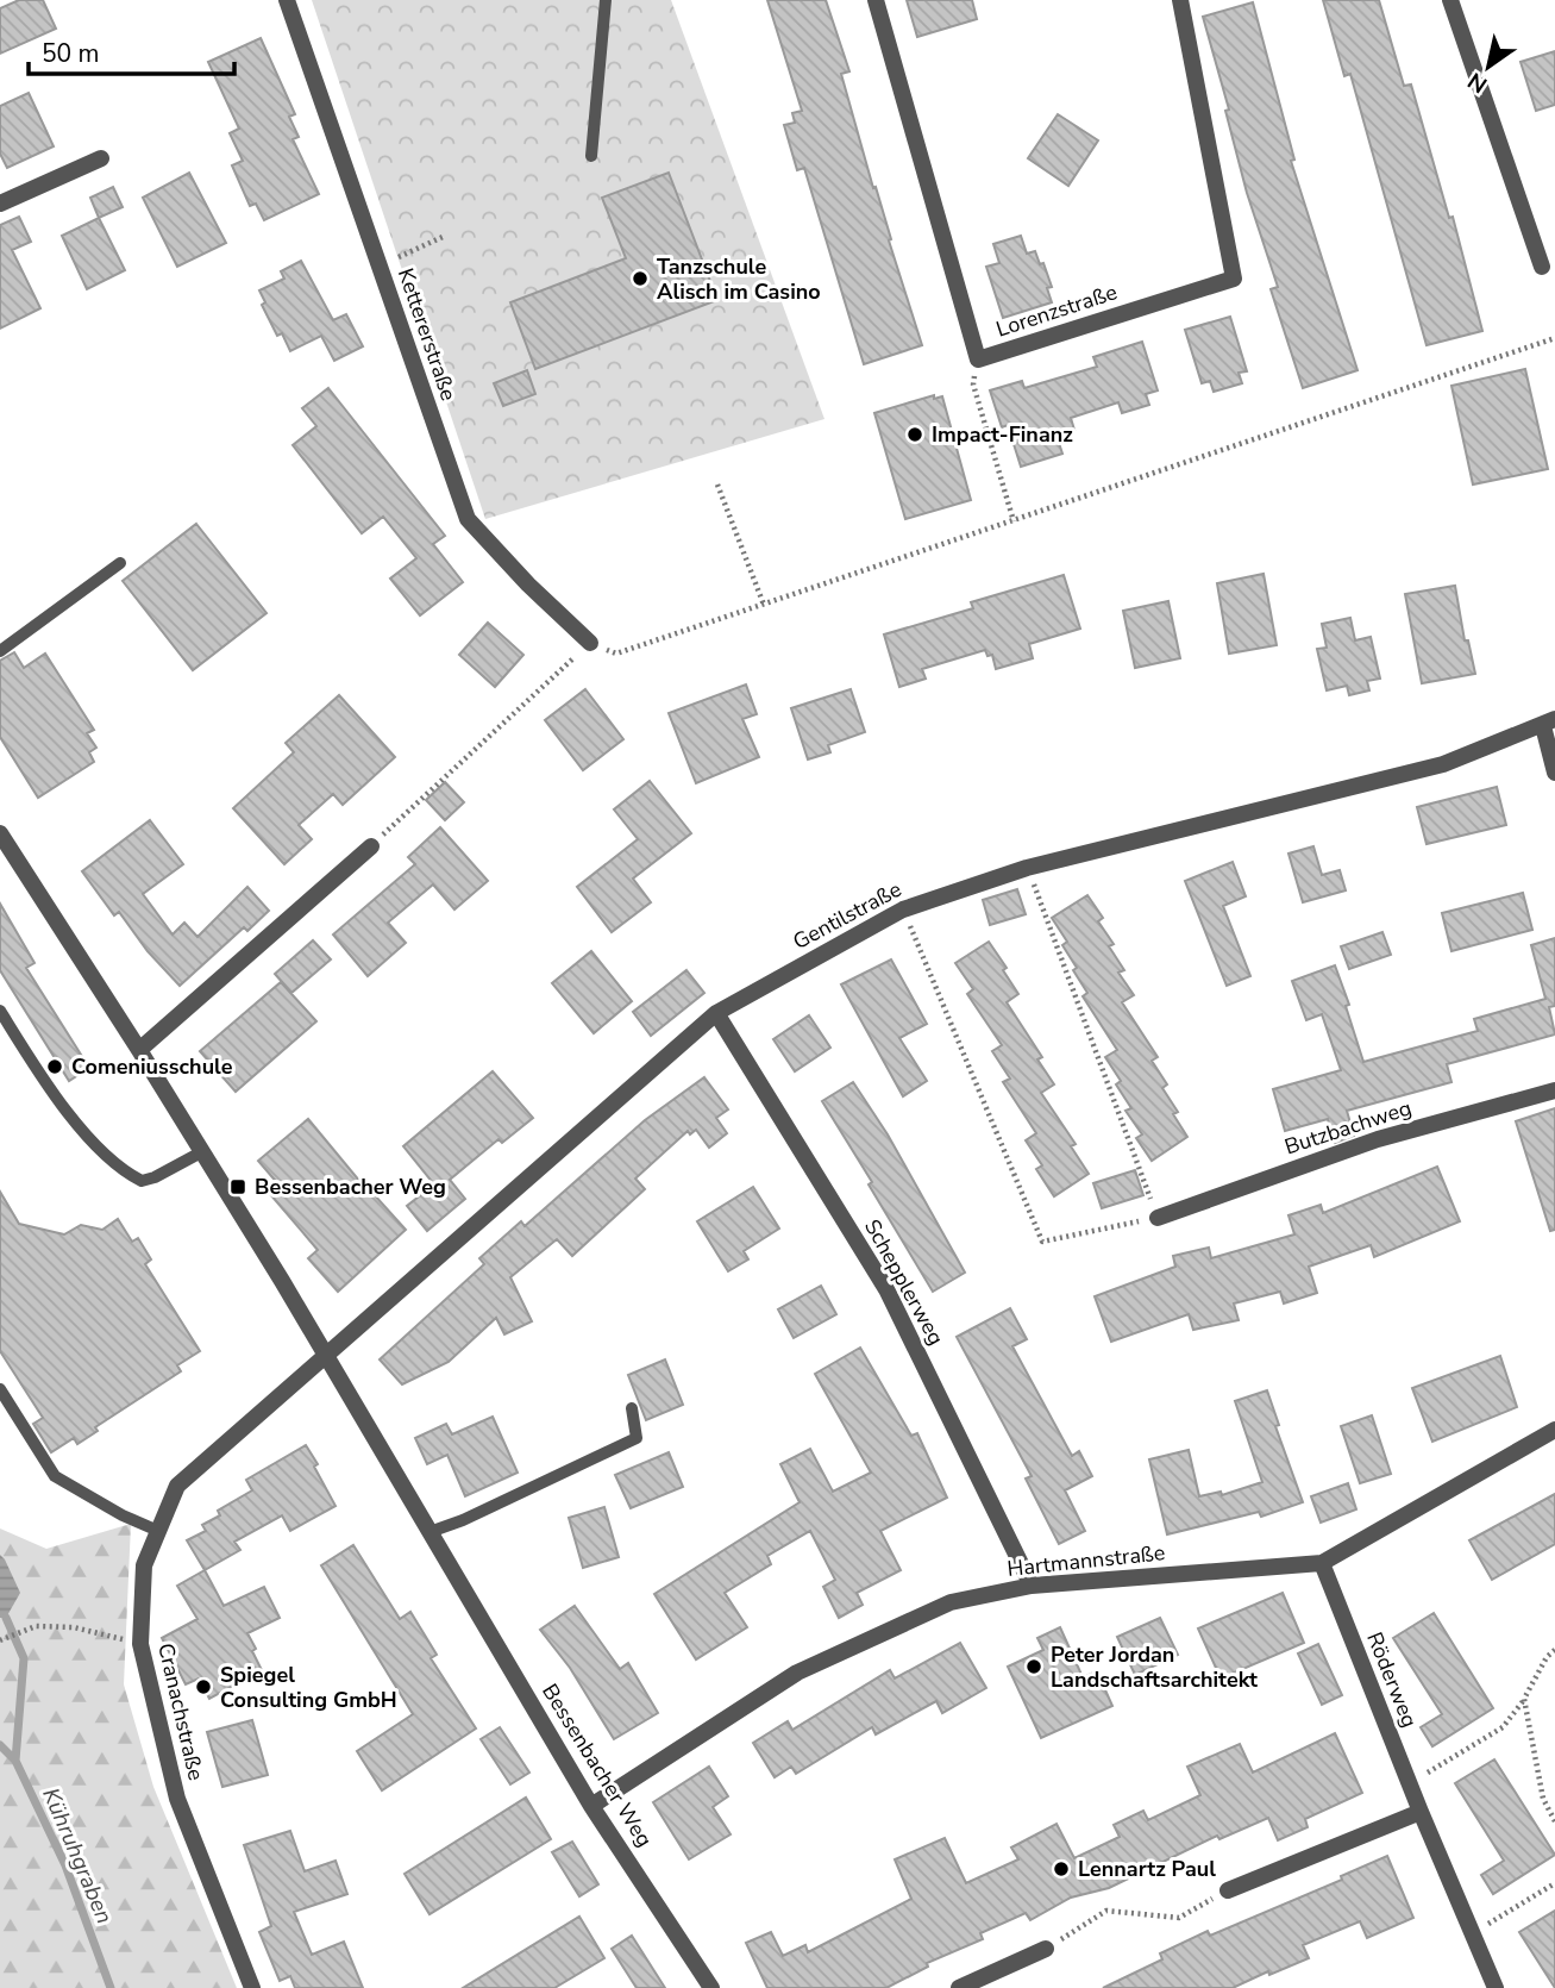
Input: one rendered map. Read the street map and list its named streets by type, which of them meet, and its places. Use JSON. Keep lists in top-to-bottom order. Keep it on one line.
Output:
{"streets":{"street":["Lorenzstraße","Kettererstraße","Gentilstraße","Butzbachweg","Schepplerweg","Hartmannstraße","Röderweg","Cranachstraße","Bessenbacher Weg"]},"crossings":[["Gentilstraße","Schepplerweg"],["Gentilstraße","Cranachstraße"],["Gentilstraße","Bessenbacher Weg"],["Schepplerweg","Hartmannstraße"],["Hartmannstraße","Röderweg"],["Hartmannstraße","Bessenbacher Weg"],["Cranachstraße","Bessenbacher Weg"]],"water":["Kühruhgraben"],"places":{"other":["Tanzschule Alisch im Casino","Impact-Finanz","Comeniusschule","Peter Jordan Landschaftsarchitekt","Spiegel Consulting GmbH","Lennartz Paul"],"transit":["Bessenbacher Weg"]},"scale_bar":"50 m","north":"bottom left"}
